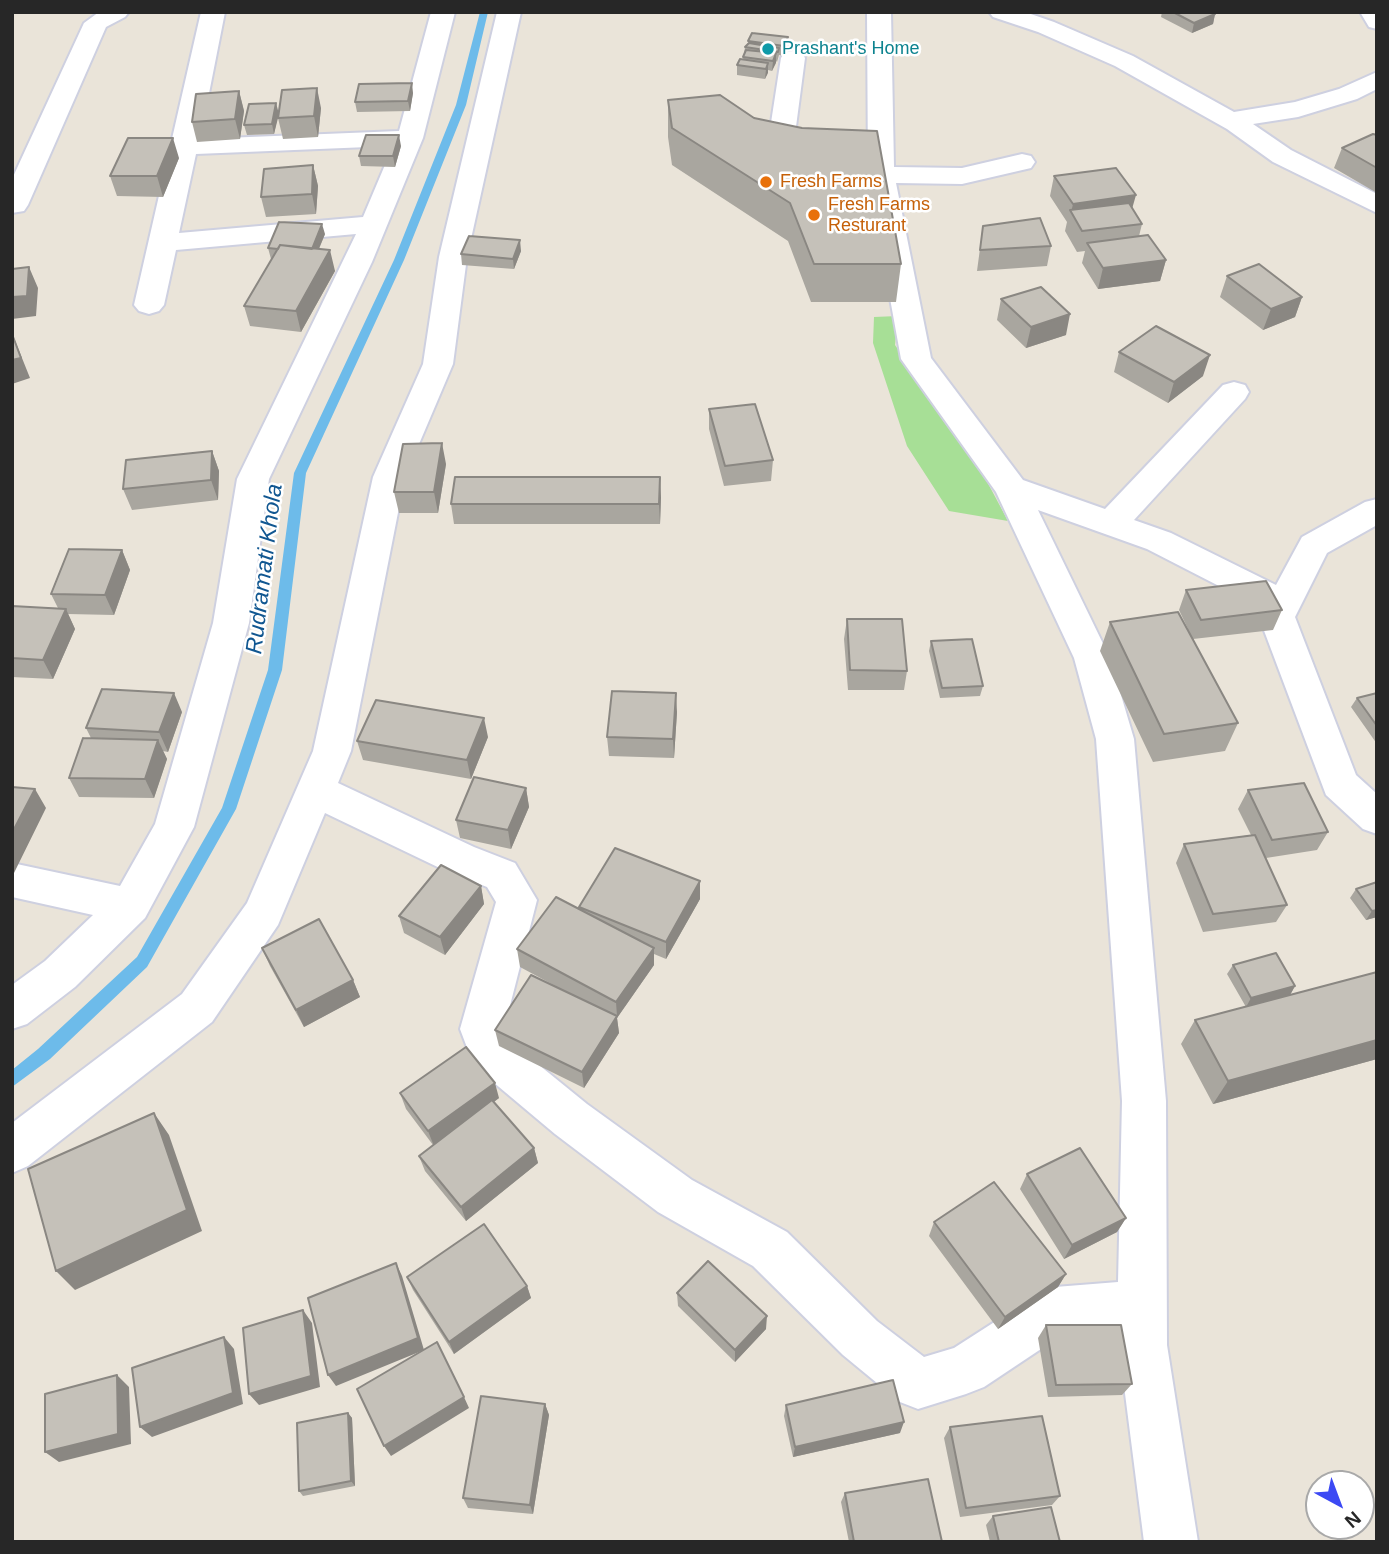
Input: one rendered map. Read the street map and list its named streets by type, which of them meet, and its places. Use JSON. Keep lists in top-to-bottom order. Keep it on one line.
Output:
{"water":["Rudramati Khola"],"places":["Prashant's Home","Fresh Farms","Fresh Farms Resturant"],"north":"bottom right"}
